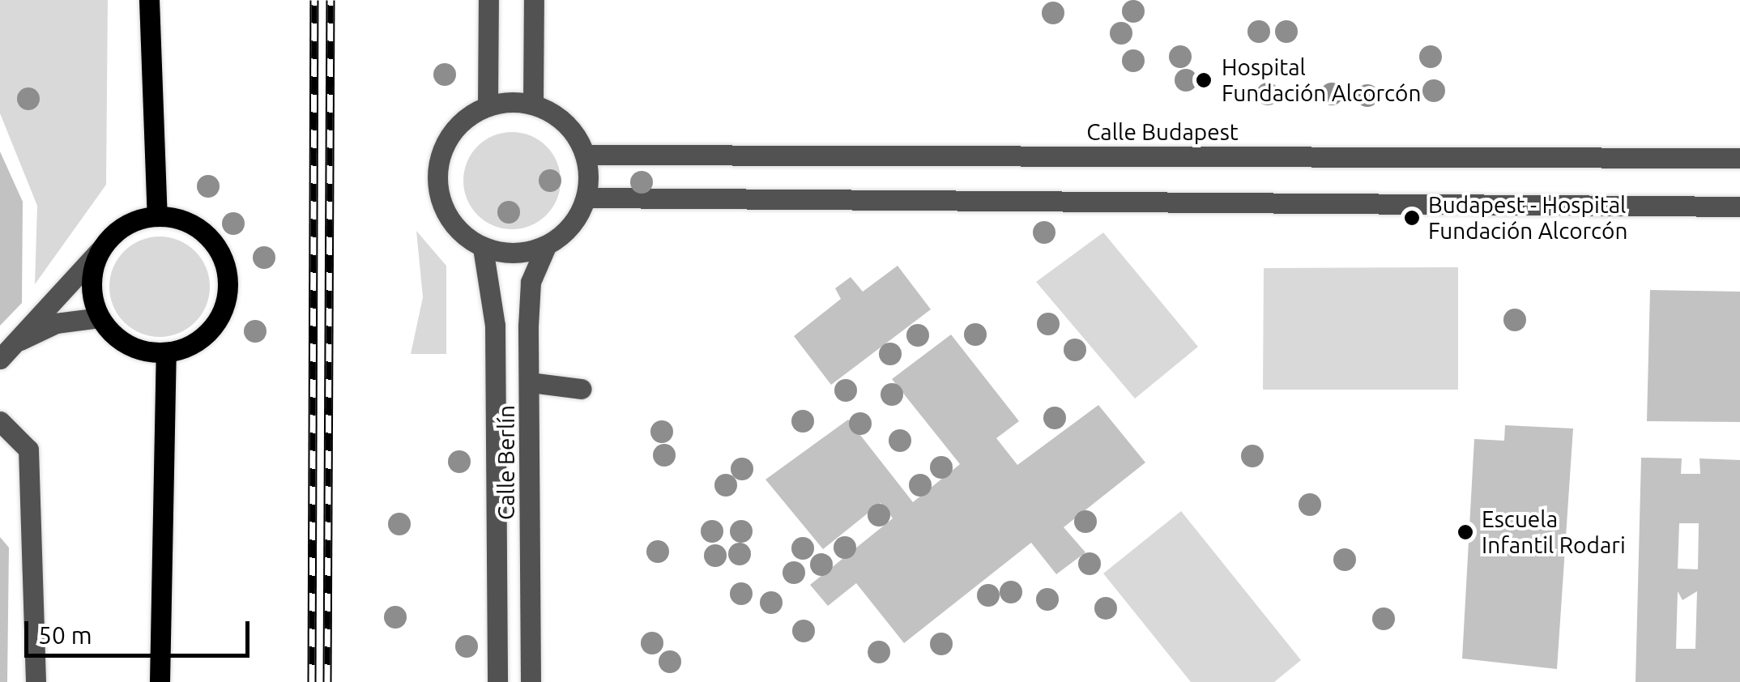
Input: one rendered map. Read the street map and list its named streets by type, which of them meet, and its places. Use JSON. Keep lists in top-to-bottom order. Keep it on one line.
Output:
{"streets":{"street":["Calle Budapest","Calle Berlín"]},"crossings":[["Calle Budapest","Calle Berlín"]],"places":["Hospital Fundación Alcorcón","Budapest - Hospital Fundación Alcorcón","Escuela Infantil Rodari"],"scale_bar":"50 m"}
